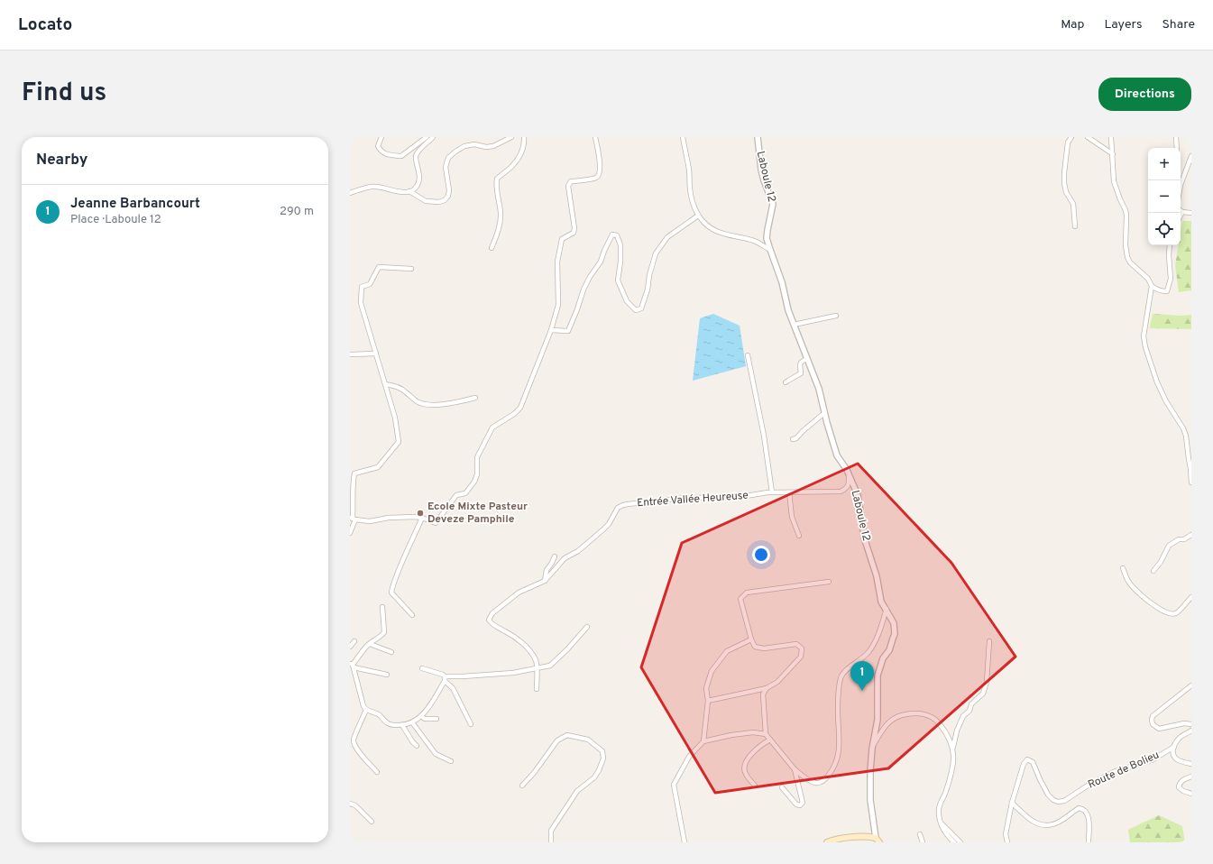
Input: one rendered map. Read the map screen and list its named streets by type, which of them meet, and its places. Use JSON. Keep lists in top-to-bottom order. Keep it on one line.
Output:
{"streets":{"street":["Laboule 12","Entrée Vallée Heureuse","Route de Bolieu"]},"crossings":[["Laboule 12","Entrée Vallée Heureuse"]],"places":["Ecole Mixte Pasteur Deveze Pamphile"],"page":{"header":"Locato","nav":["Map","Layers","Share"],"title":"Find us","buttons":"Directions","heading":"Nearby","map_buttons":["+","−"],"list":[{"mark":"1","name":"Jeanne Barbancourt","note":"Place · Laboule 12","value":"290 m"}],"pins":"1"}}
